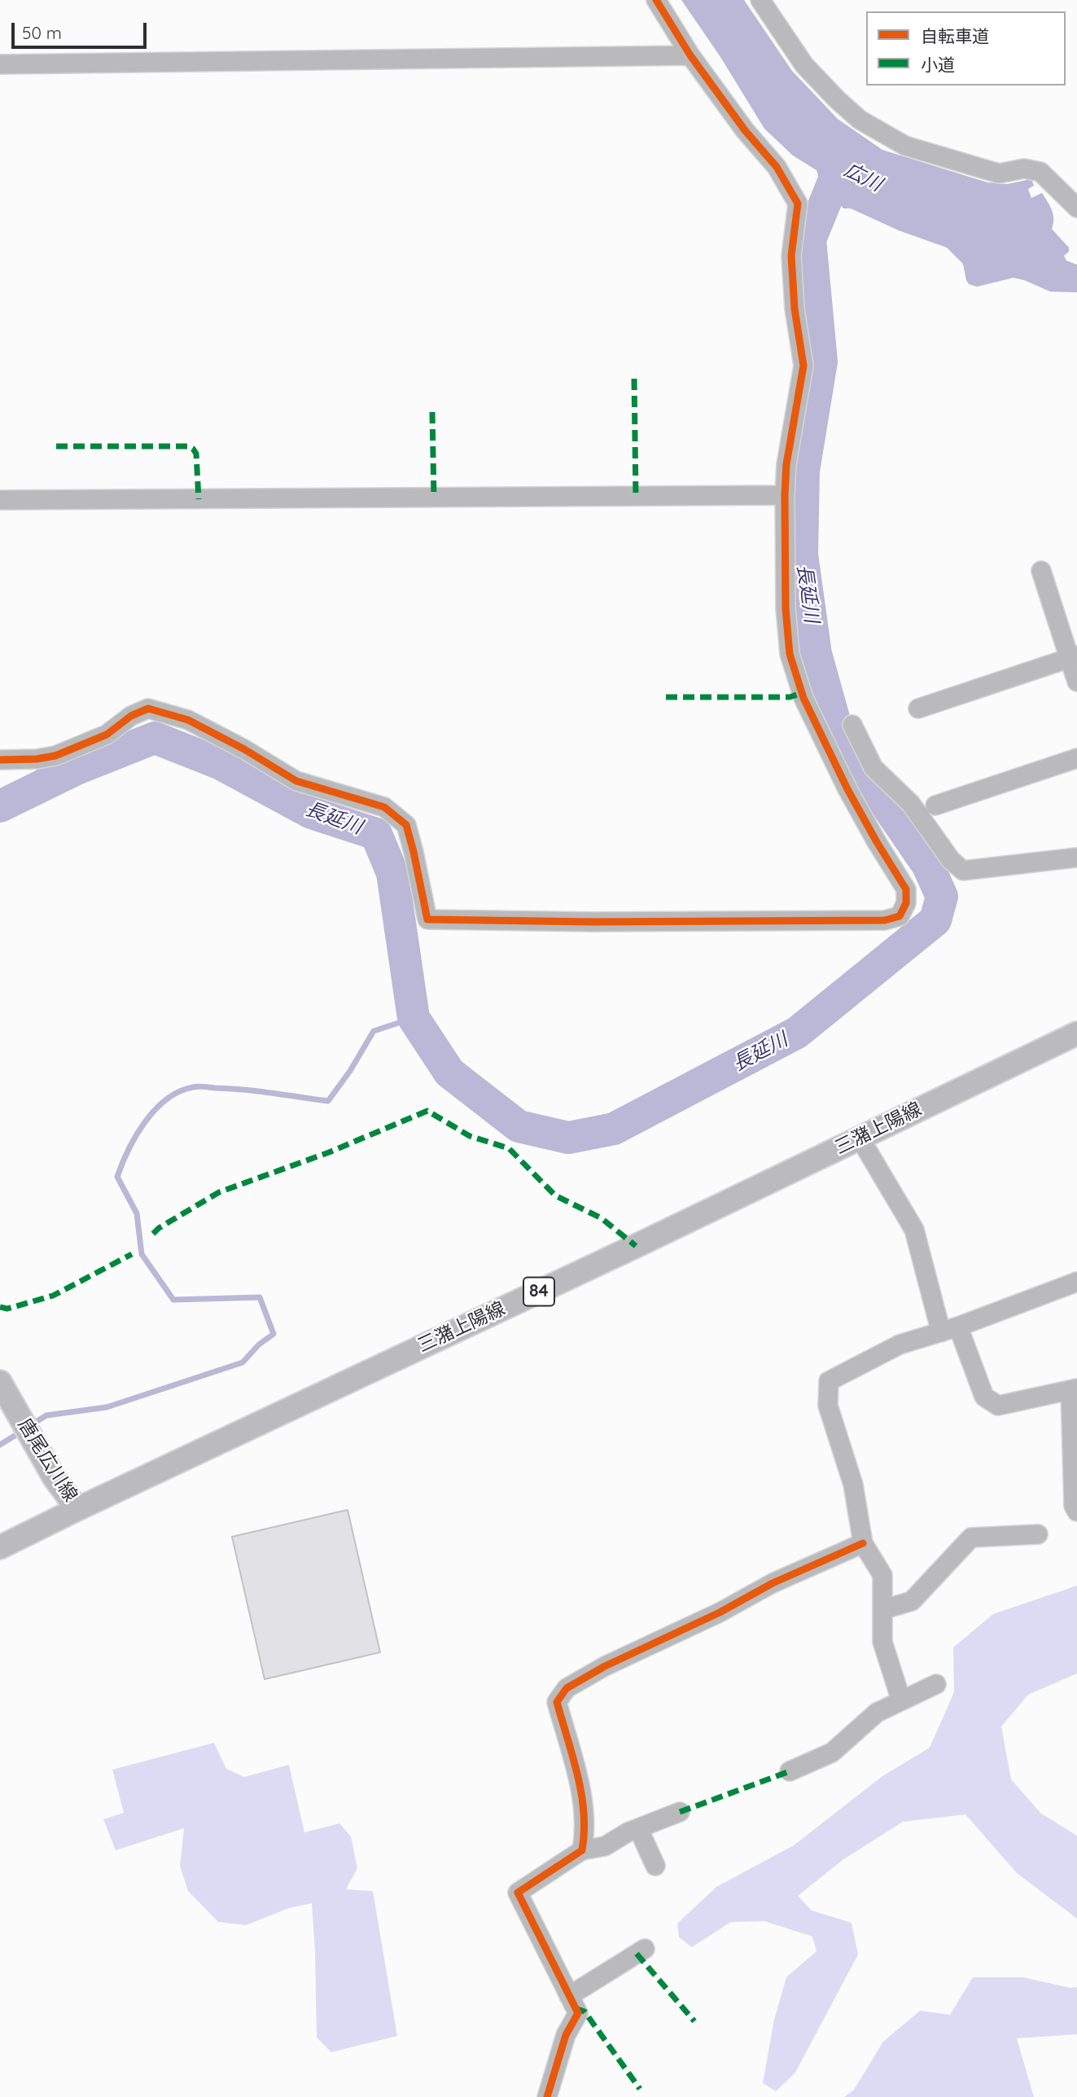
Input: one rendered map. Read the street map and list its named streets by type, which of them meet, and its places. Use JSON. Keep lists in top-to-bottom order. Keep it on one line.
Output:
{"streets":{"main road":["三潴上陽線","84","唐尾広川線"]},"crossings":[["三潴上陽線","唐尾広川線"]],"water":["広川","長延川"],"legend":["自転車道","小道"],"scale_bar":"50 m"}
